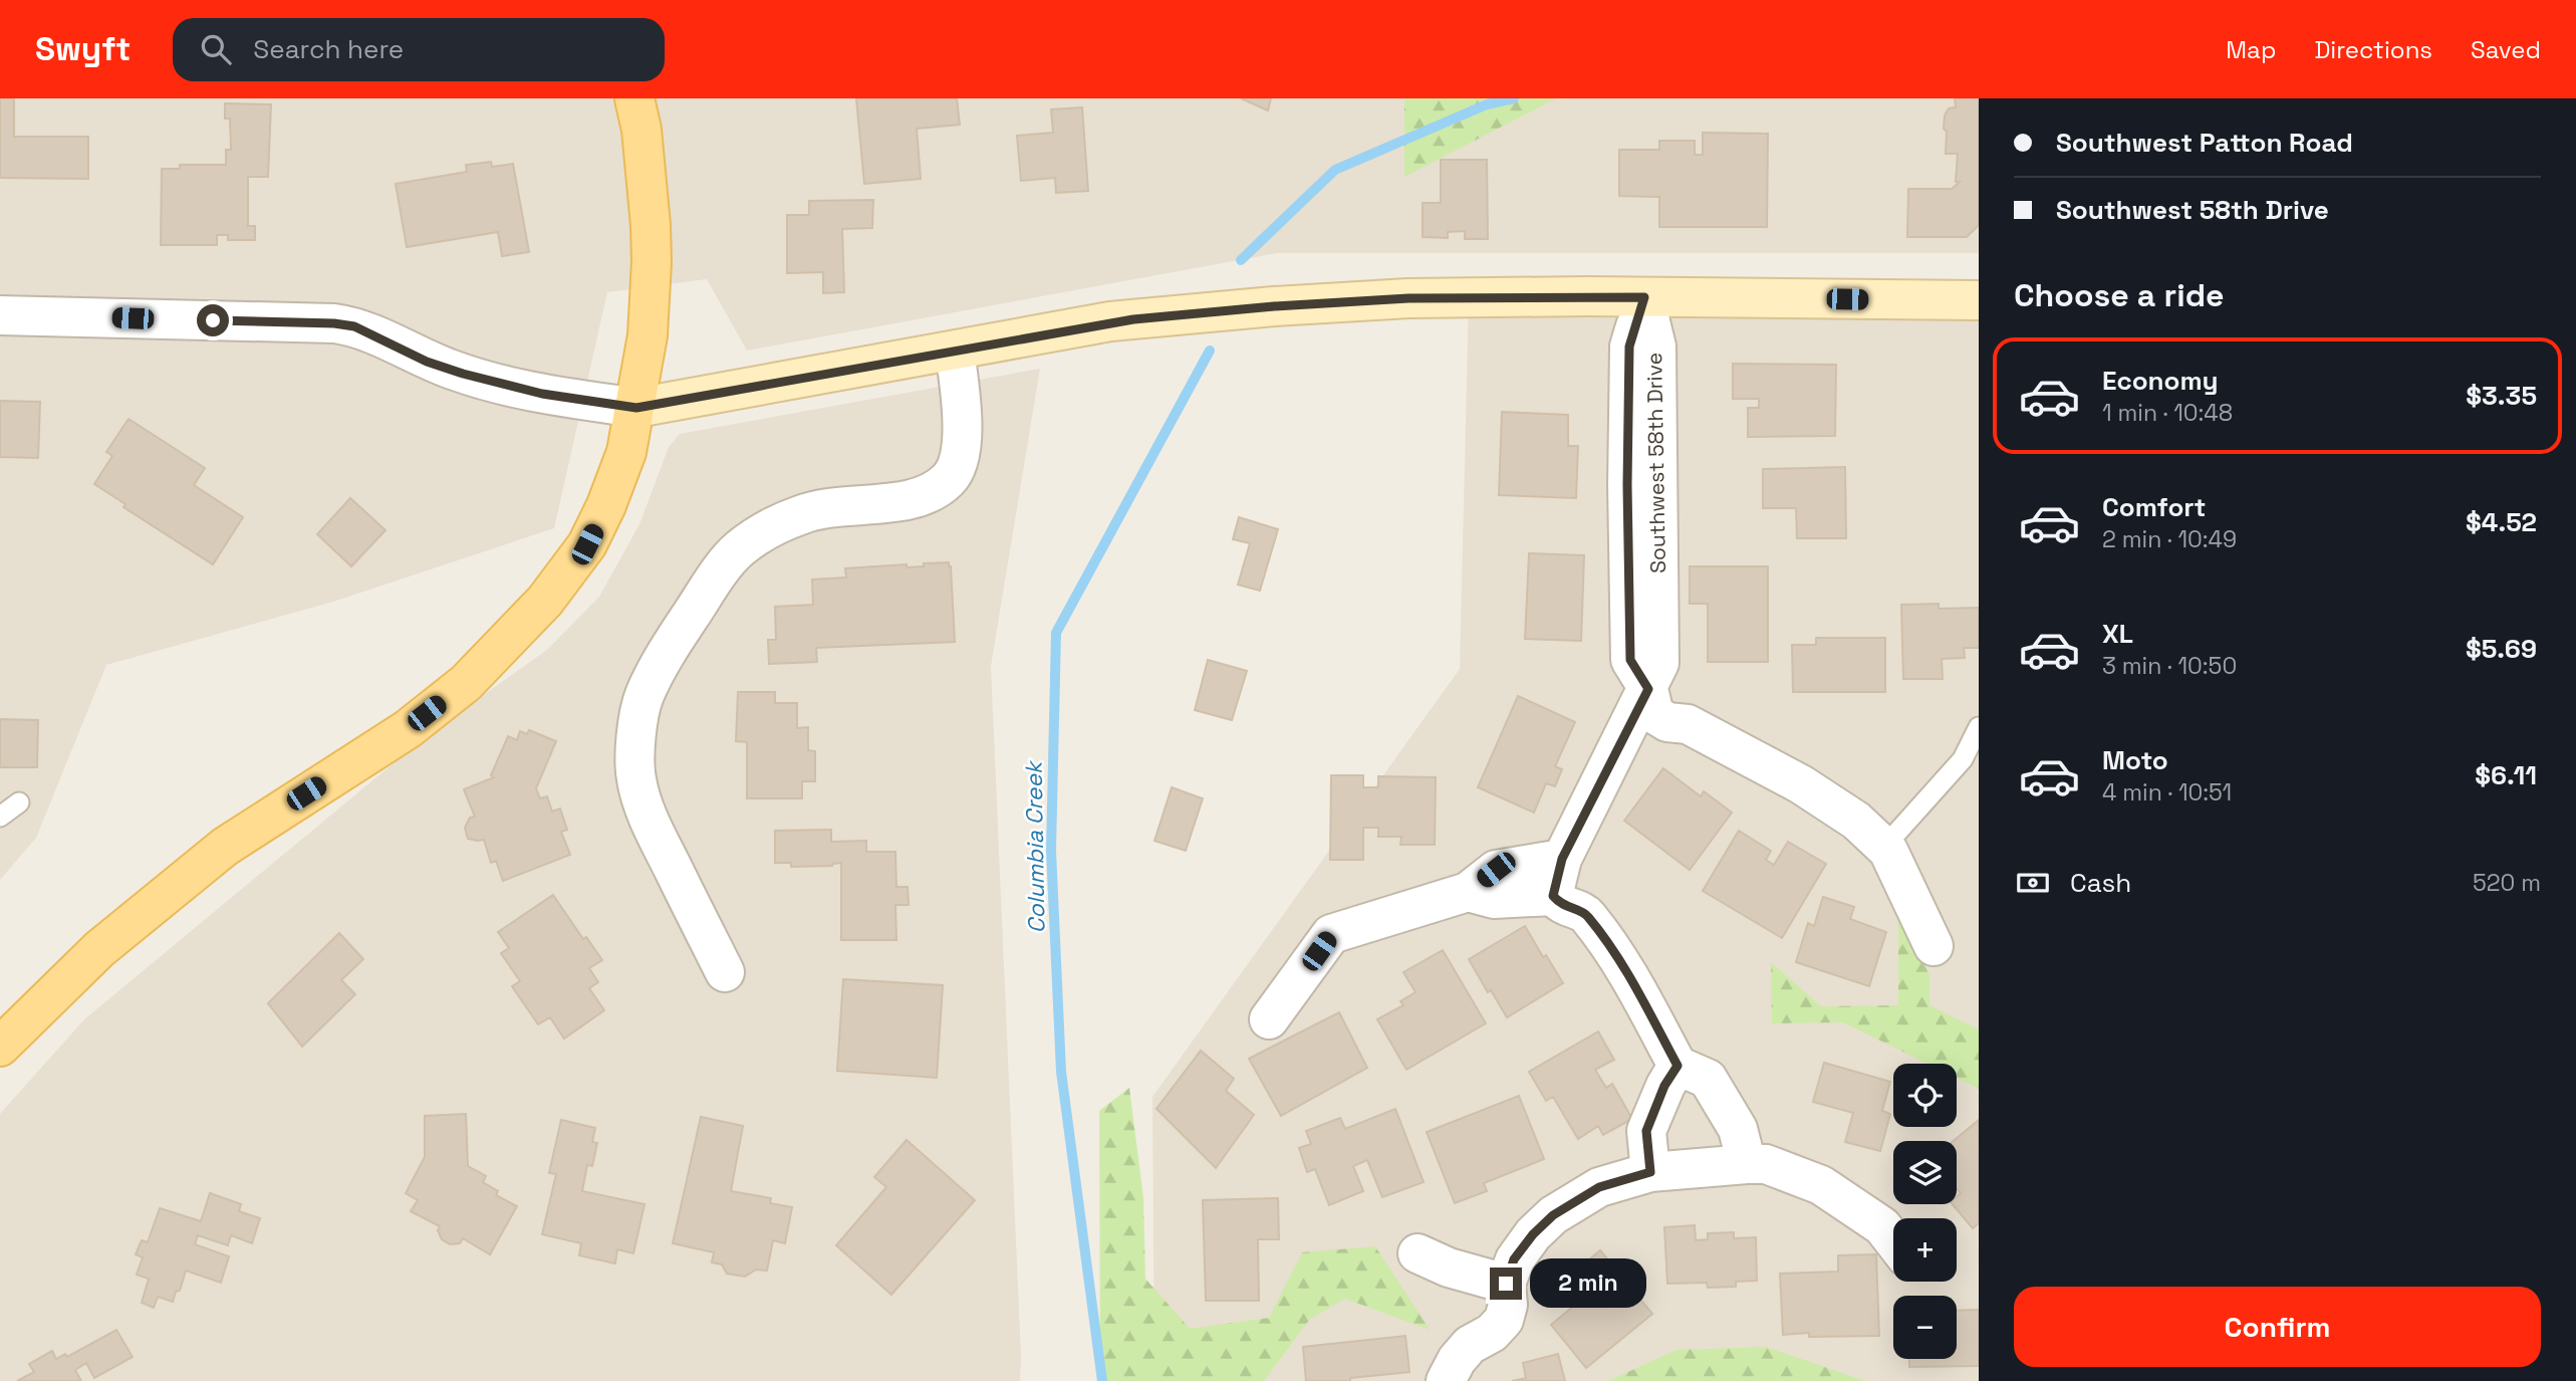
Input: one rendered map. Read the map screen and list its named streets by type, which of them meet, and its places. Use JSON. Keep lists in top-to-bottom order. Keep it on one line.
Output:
{"streets":{"street":["Southwest 58th Drive"]},"water":["Columbia Creek"],"page":{"header":"Swyft","search":"Search here","nav":["Map","Directions","Saved"],"banner":["Southwest Patton Road","Southwest 58th Drive"],"heading":"Choose a ride","list":[{"name":"Economy","note":"1 min · 10:48","value":"$3.35"},{"name":"Comfort","note":"2 min · 10:49","value":"$4.52"},{"name":"XL","note":"3 min · 10:50","value":"$5.69"},{"name":"Moto","note":"4 min · 10:51","value":"$6.11"}],"pay":["Cash","520 m"],"map_buttons":["+","−"],"bubble":"2 min","buttons":"Confirm"}}
